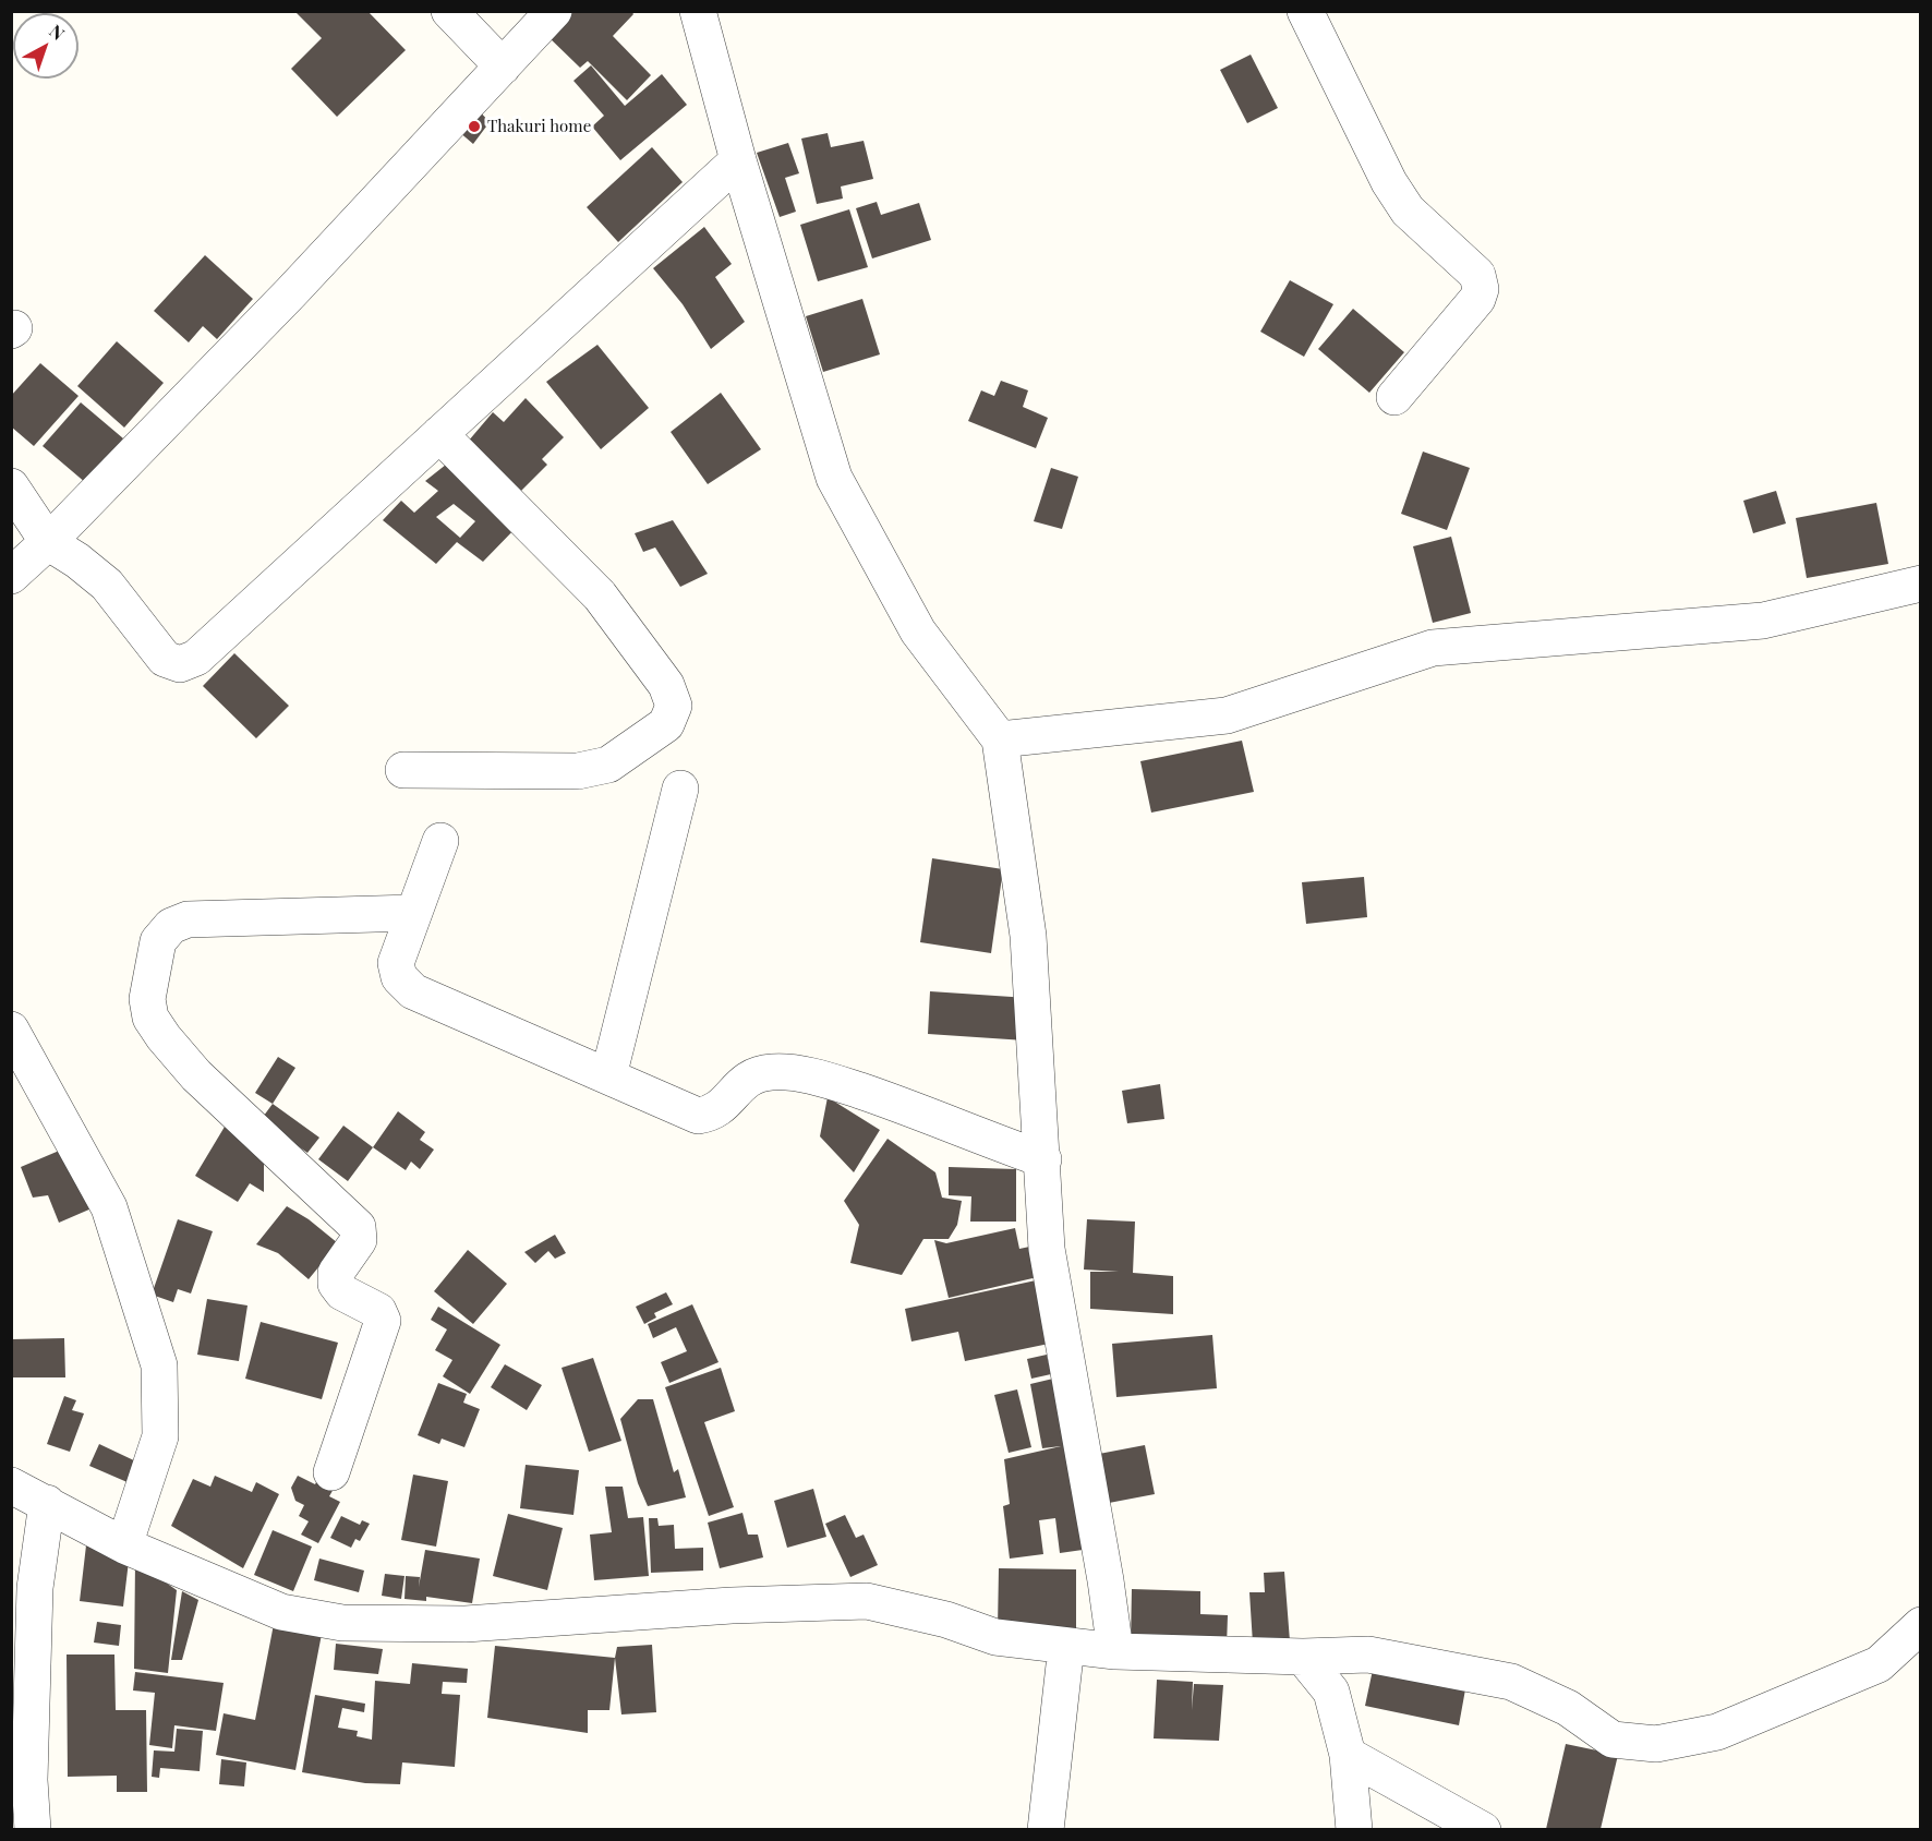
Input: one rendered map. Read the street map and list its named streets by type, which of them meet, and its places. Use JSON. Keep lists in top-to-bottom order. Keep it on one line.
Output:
{"places":["Thakuri home"],"north":"top right"}
